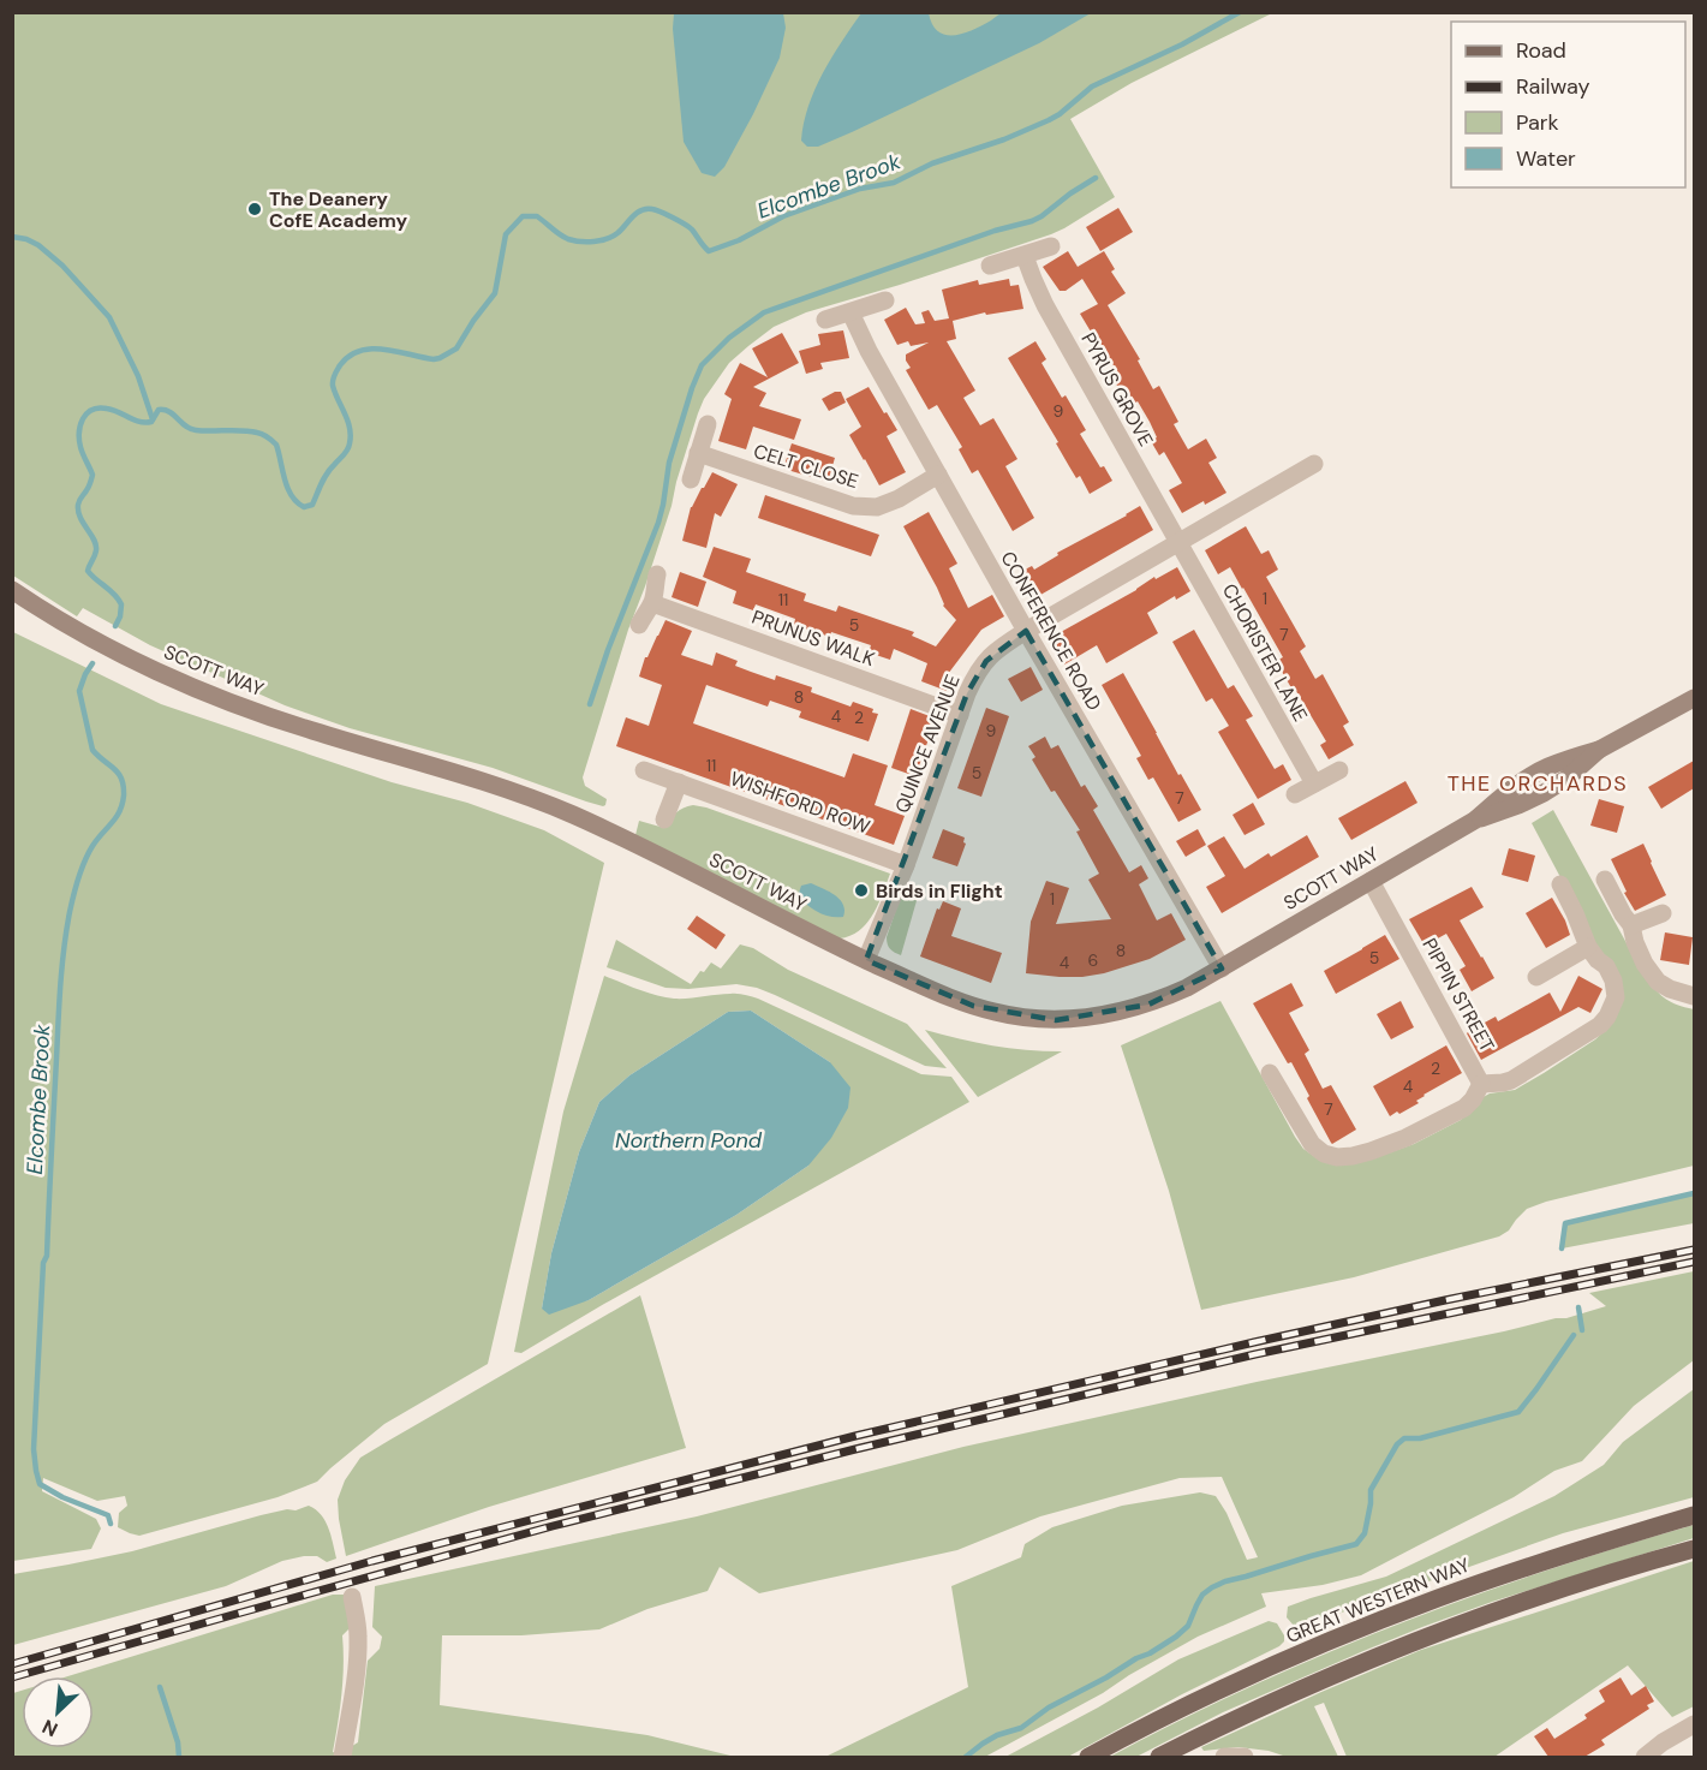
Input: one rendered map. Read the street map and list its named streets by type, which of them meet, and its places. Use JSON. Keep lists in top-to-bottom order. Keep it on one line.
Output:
{"streets":{"main road":["GREAT WESTERN WAY"],"street":["PYRUS GROVE","CELT CLOSE","CONFERENCE ROAD","PRUNUS WALK","CHORISTER LANE","SCOTT WAY","QUINCE AVENUE","WISHFORD ROW","PIPPIN STREET"]},"crossings":[["PYRUS GROVE","CHORISTER LANE"],["PYRUS GROVE","QUINCE AVENUE"],["CELT CLOSE","CONFERENCE ROAD"],["CONFERENCE ROAD","SCOTT WAY"],["CONFERENCE ROAD","QUINCE AVENUE"],["PRUNUS WALK","QUINCE AVENUE"],["CHORISTER LANE","QUINCE AVENUE"],["SCOTT WAY","QUINCE AVENUE"],["SCOTT WAY","PIPPIN STREET"],["QUINCE AVENUE","WISHFORD ROW"]],"districts":["THE ORCHARDS"],"water":["Elcombe Brook","Northern Pond"],"places":["The Deanery CofE Academy","Birds in Flight"],"house_numbers":["9","1","11","5","7","8","4","2","9","11","5","7","1","8","5","6","4","2","4","7"],"legend":["Road","Railway","Park","Water"],"north":"bottom left"}
